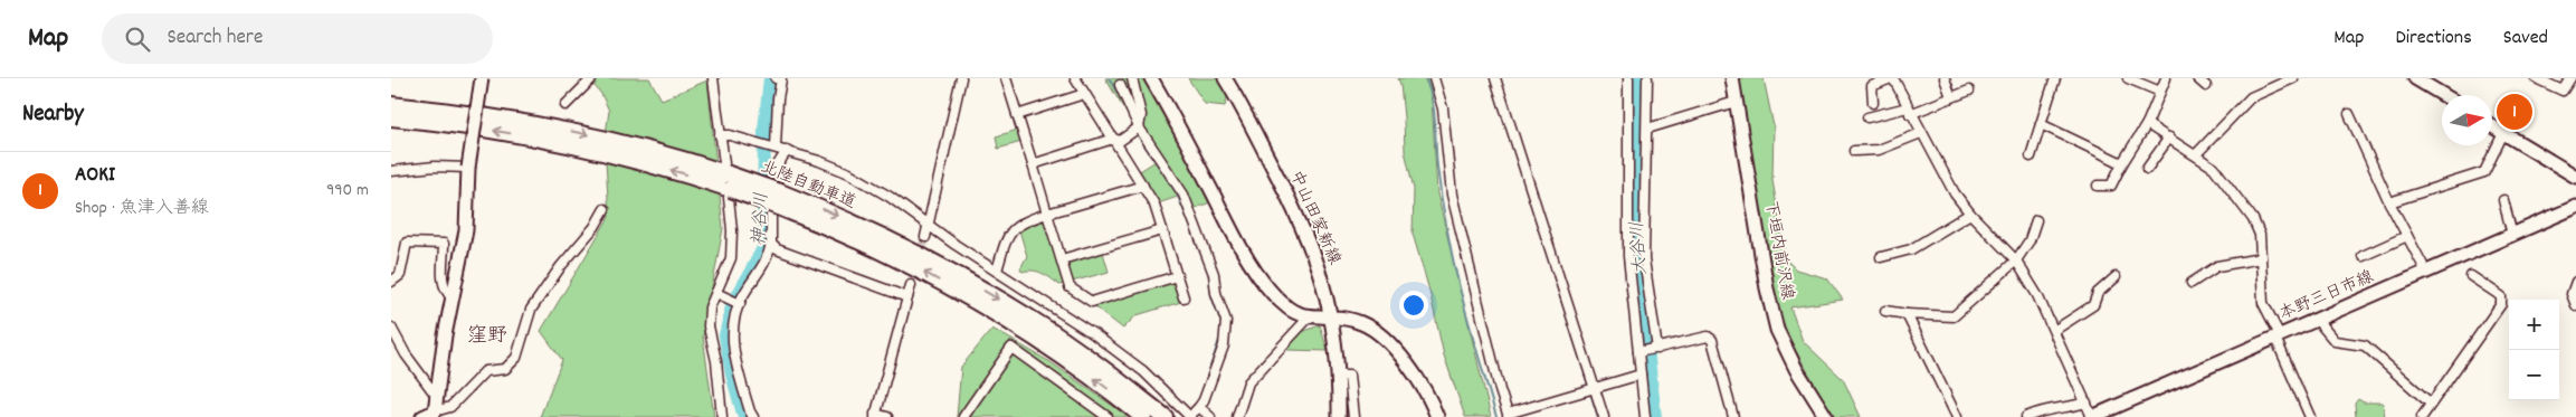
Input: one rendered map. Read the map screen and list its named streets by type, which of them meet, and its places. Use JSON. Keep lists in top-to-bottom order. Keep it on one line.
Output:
{"streets":{"highway":["北陸自動車道"],"main road":["中山田家新線","下垣内前沢線","本野三日市線"]},"districts":["窪野"],"water":["神谷川","大谷川"],"north":"right","page":{"header":"Map","search":"Search here","nav":["Map","Directions","Saved"],"heading":"Nearby","pins":"1","list":[{"mark":"1","name":"AOKI","note":"Shop · 魚津入善線","value":"990 m"}],"map_buttons":["+","−"]}}
